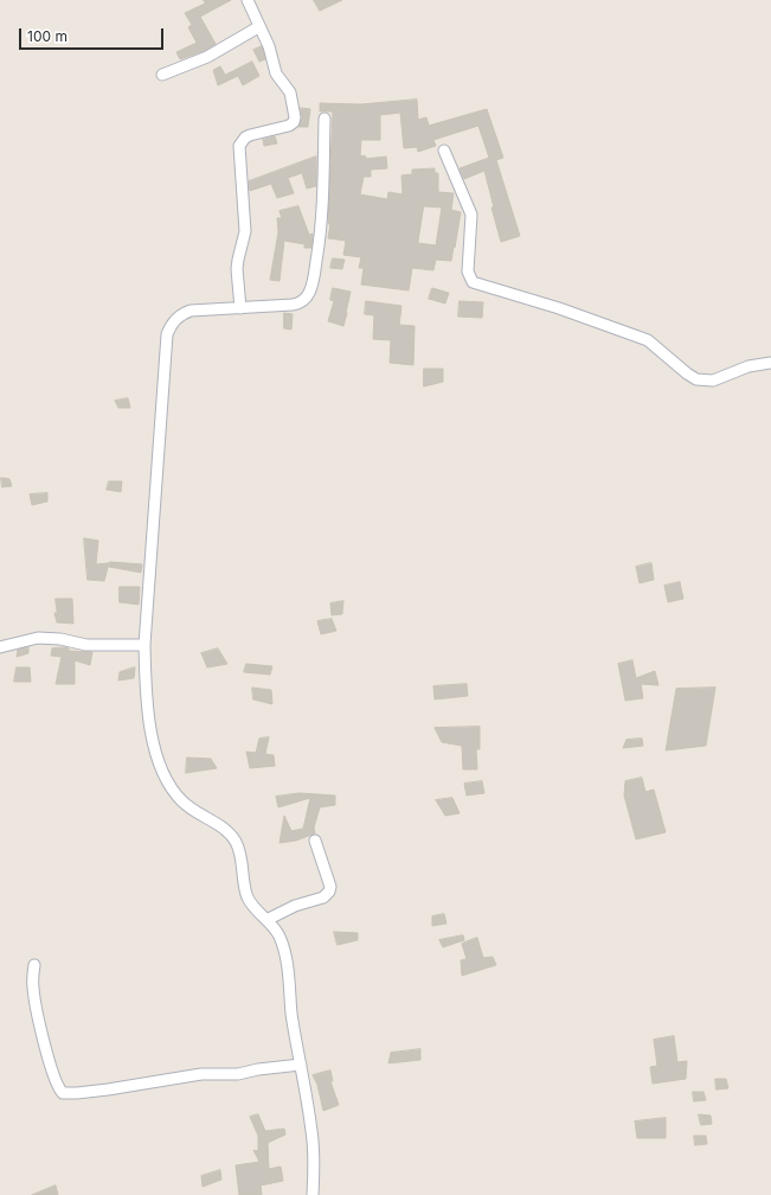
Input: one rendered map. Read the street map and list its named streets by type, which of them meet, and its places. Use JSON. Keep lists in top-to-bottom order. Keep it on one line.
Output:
{"scale_bar":"100 m"}
